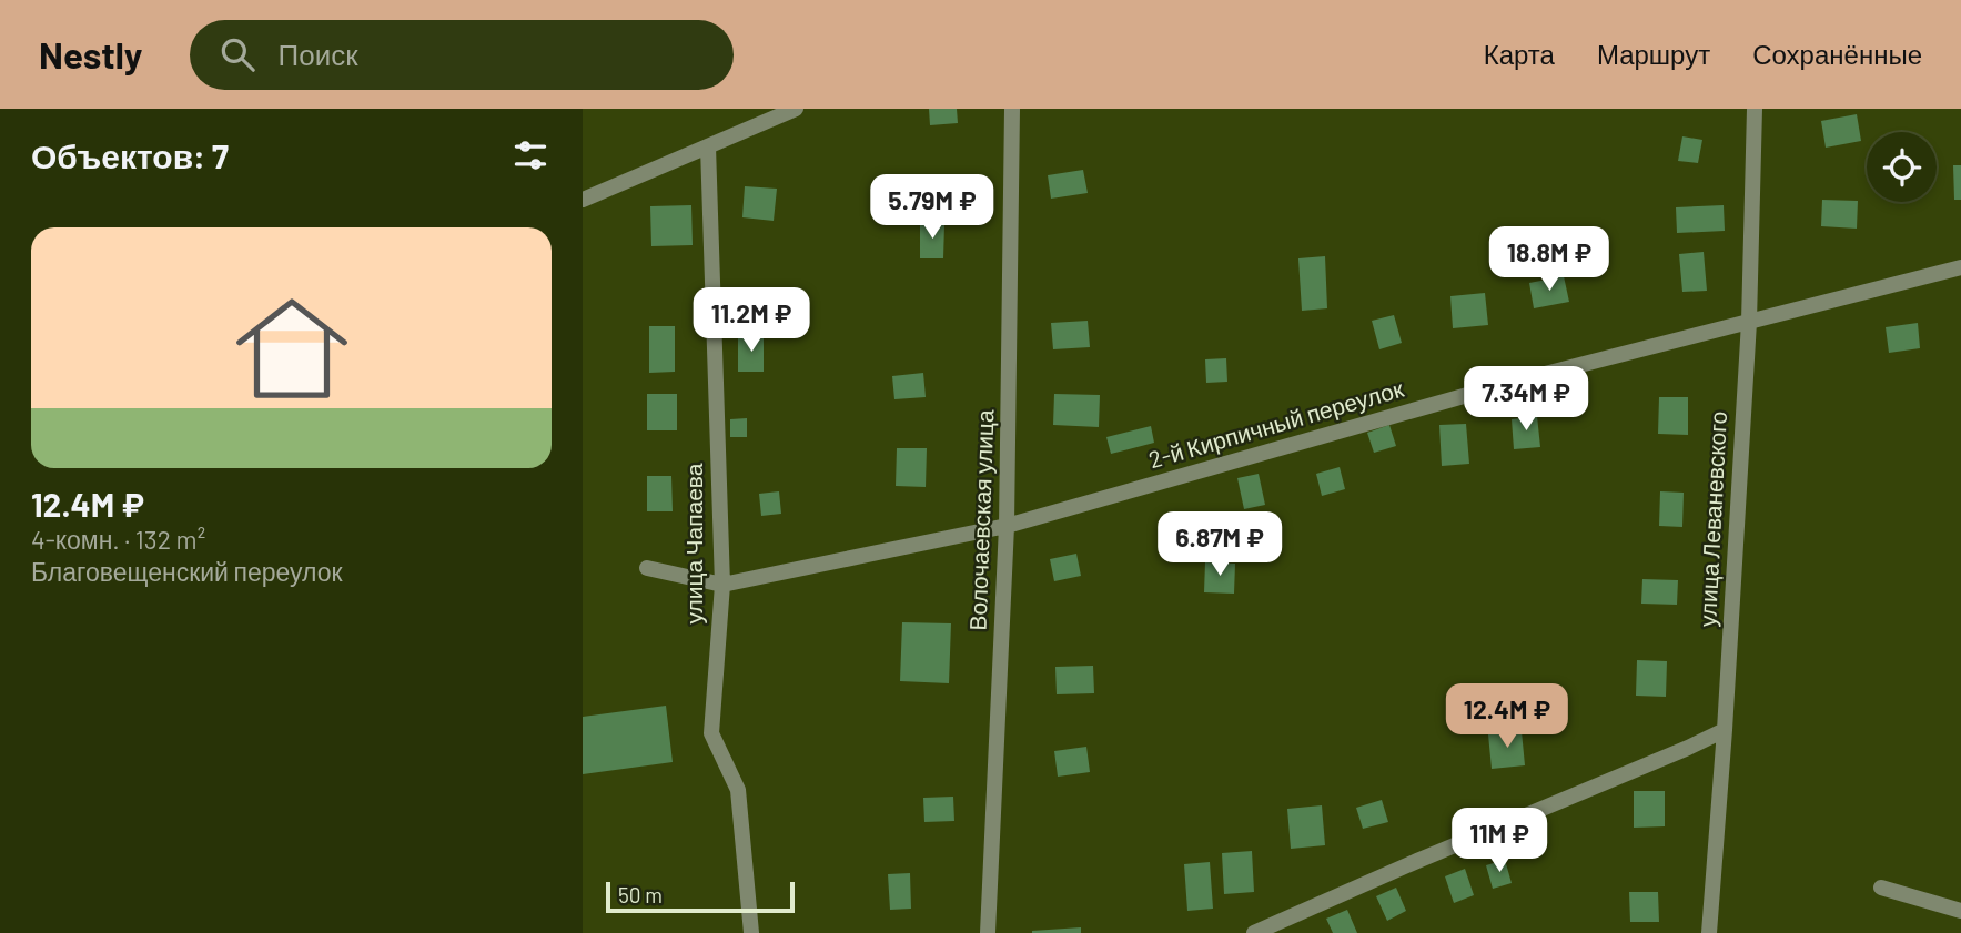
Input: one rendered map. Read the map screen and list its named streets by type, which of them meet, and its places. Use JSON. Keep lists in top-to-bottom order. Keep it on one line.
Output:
{"streets":{"street":["2-й Кирпичный переулок","улица Леваневского","Волочаевская улица","улица Чапаева"]},"crossings":[["2-й Кирпичный переулок","улица Леваневского"],["2-й Кирпичный переулок","Волочаевская улица"],["2-й Кирпичный переулок","улица Чапаева"]],"scale_bar":"50 m","page":{"header":"Nestly","search":"Поиск","nav":["Карта","Маршрут","Сохранённые"],"heading":"Объектов: 7","price":["5.79M ₽","18.8M ₽","11.2M ₽","7.34M ₽","6.87M ₽","12.4M ₽","11M ₽"],"list":[{"name":"12.4M ₽","note":"4-комн. · 132 m² · Благовещенский переулок"}],"scale":"50 m"}}
